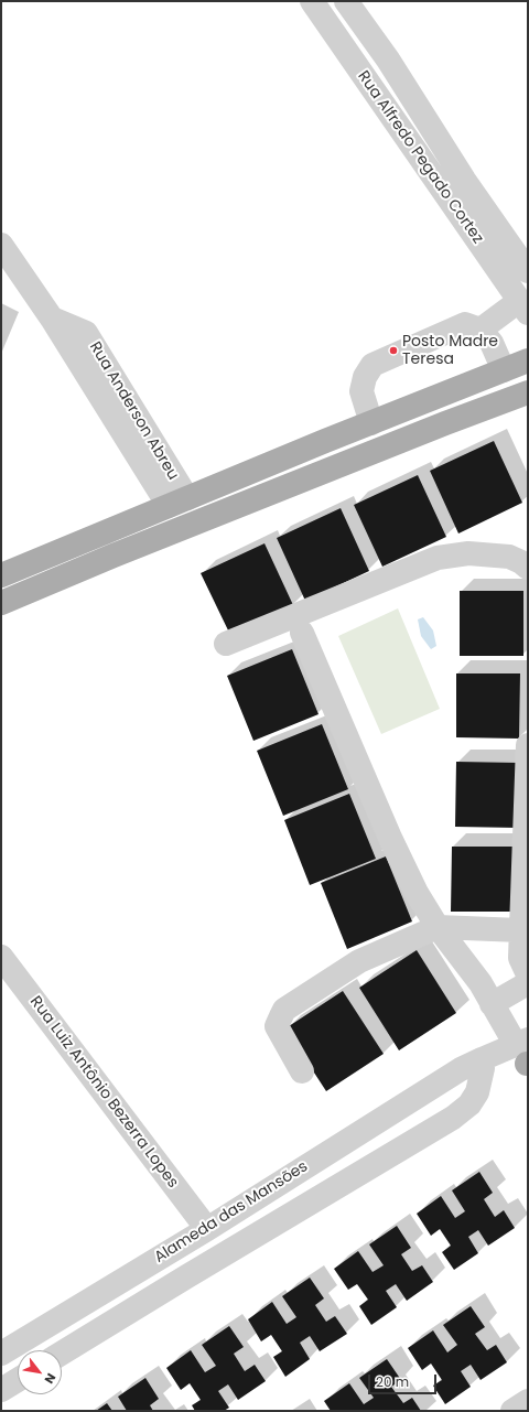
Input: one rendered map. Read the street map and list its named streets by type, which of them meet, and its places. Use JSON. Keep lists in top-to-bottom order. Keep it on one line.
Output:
{"streets":{"street":["Rua Alfredo Pegado Cortez","Rua Anderson Abreu","Rua Luiz Antônio Bezerra Lopes","Alameda das Mansões"]},"crossings":[["Rua Luiz Antônio Bezerra Lopes","Alameda das Mansões"]],"places":["Posto Madre Teresa"],"scale_bar":"20 m","north":"bottom right"}
